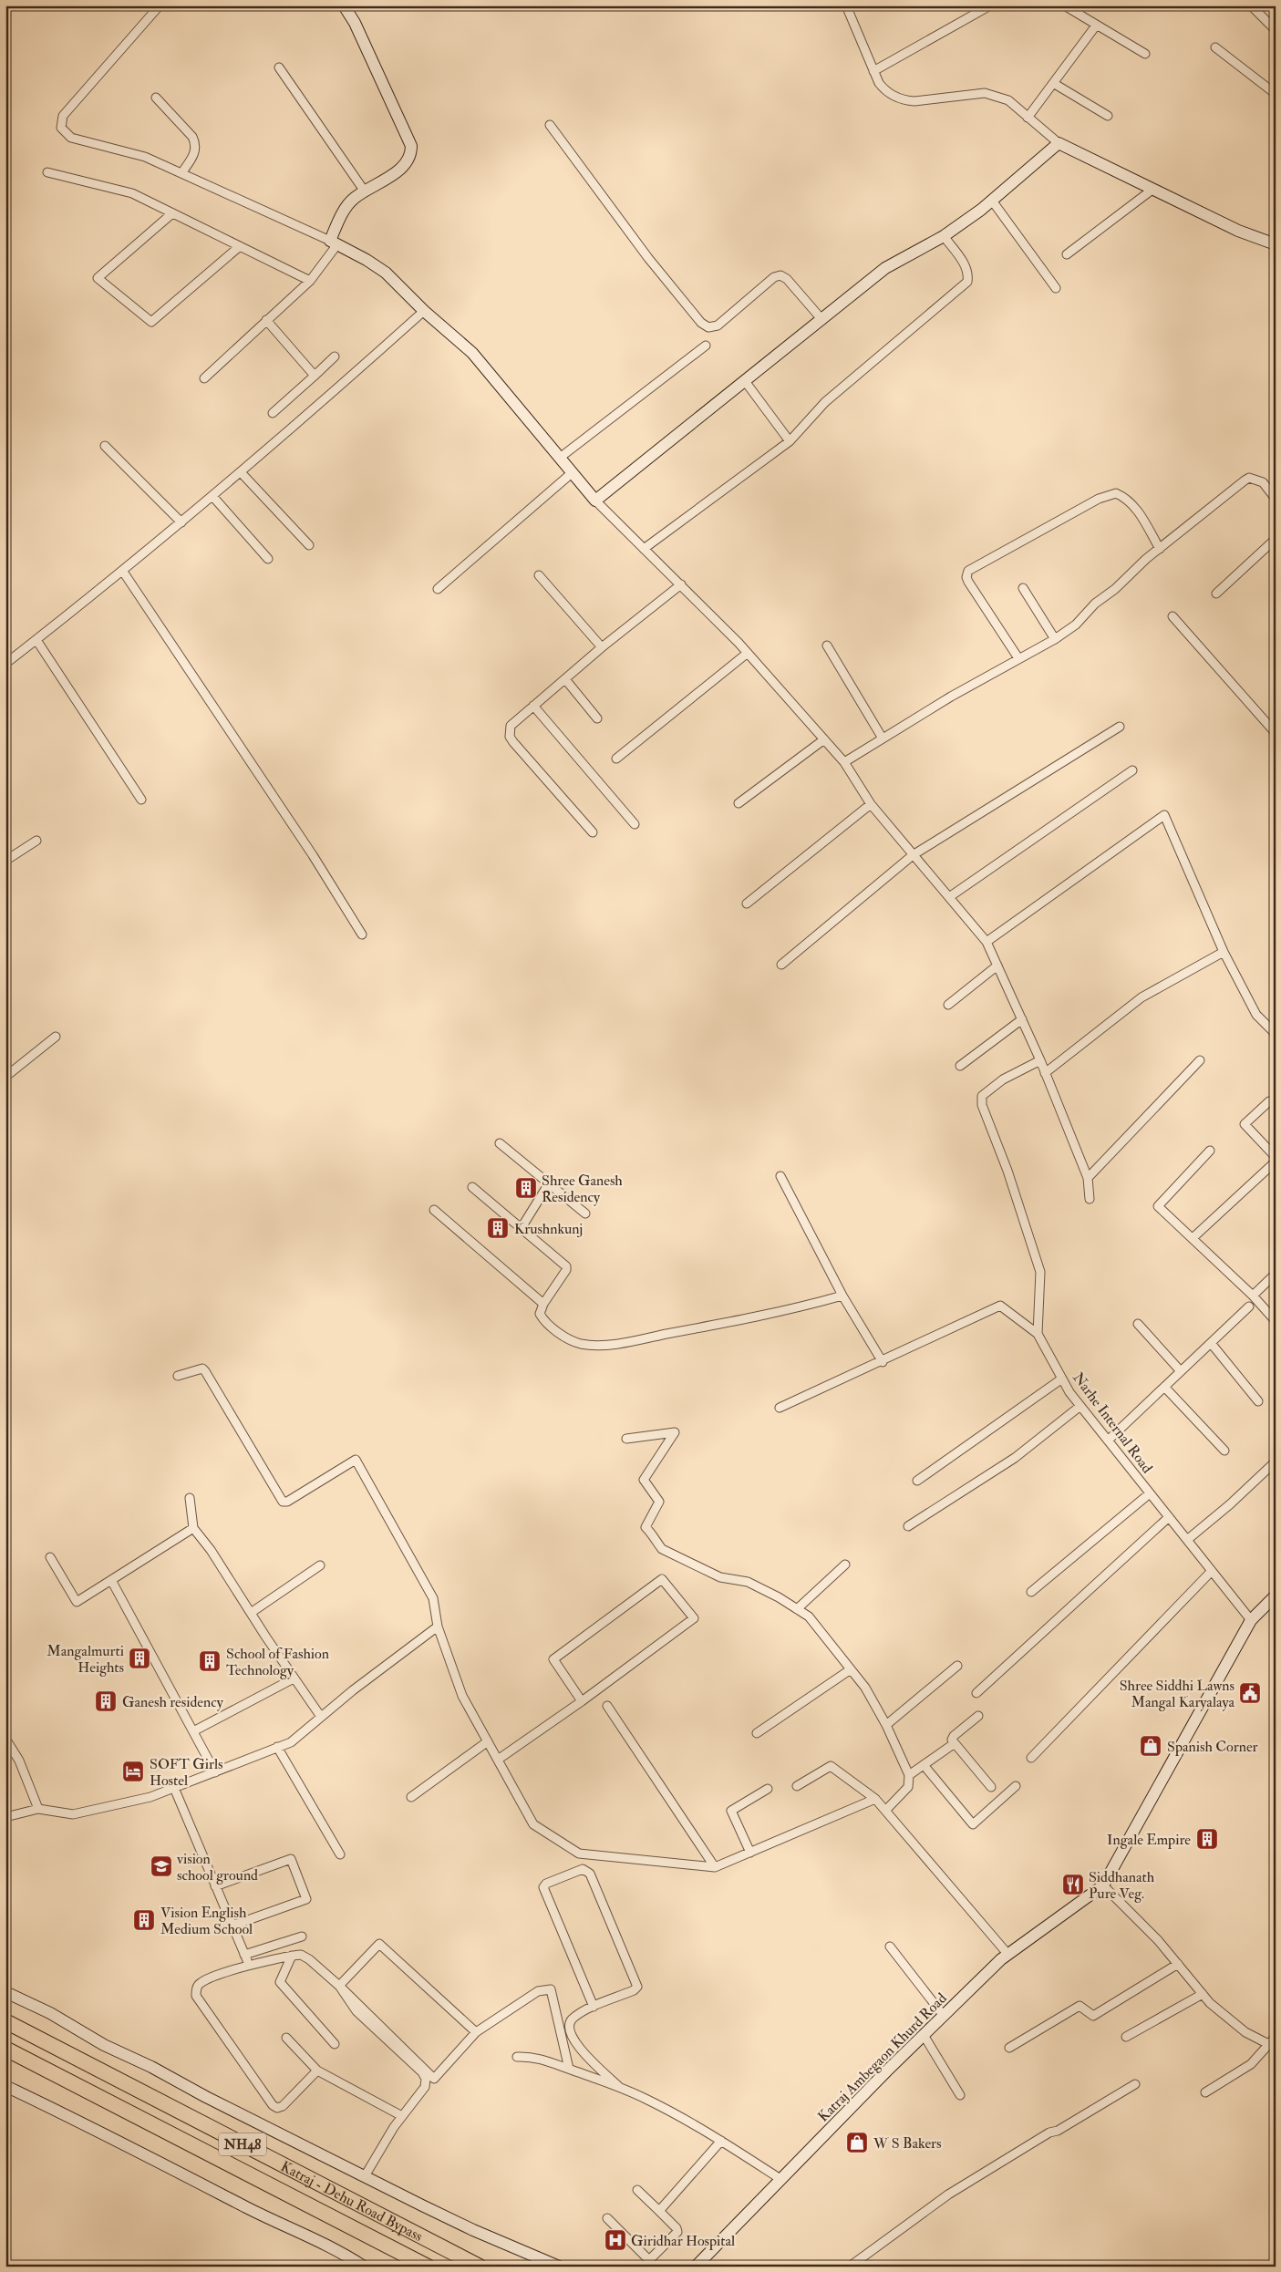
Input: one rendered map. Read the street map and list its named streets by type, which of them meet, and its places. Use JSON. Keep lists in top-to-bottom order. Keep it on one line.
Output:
{"streets":{"highway":["NH48","Katraj - Dehu Road Bypass"],"street":["Narhe Internal Road","Katraj Ambegaon Khurd Road"]},"places":{"building":["Shree Ganesh Residency","Krushnkunj","Mangalmurti Heights","School of Fashion Technology","Ganesh residency","Ingale Empire","Vision English Medium School"],"public building":["Shree Siddhi Lawns Mangal Karyalaya"],"shop":["Spanish Corner","W S Bakers"],"hotel":["SOFT Girls Hostel"],"school or university":["vision school ground"],"restaurant":["Siddhanath Pure Veg."],"hospital":["Giridhar Hospital"]}}
